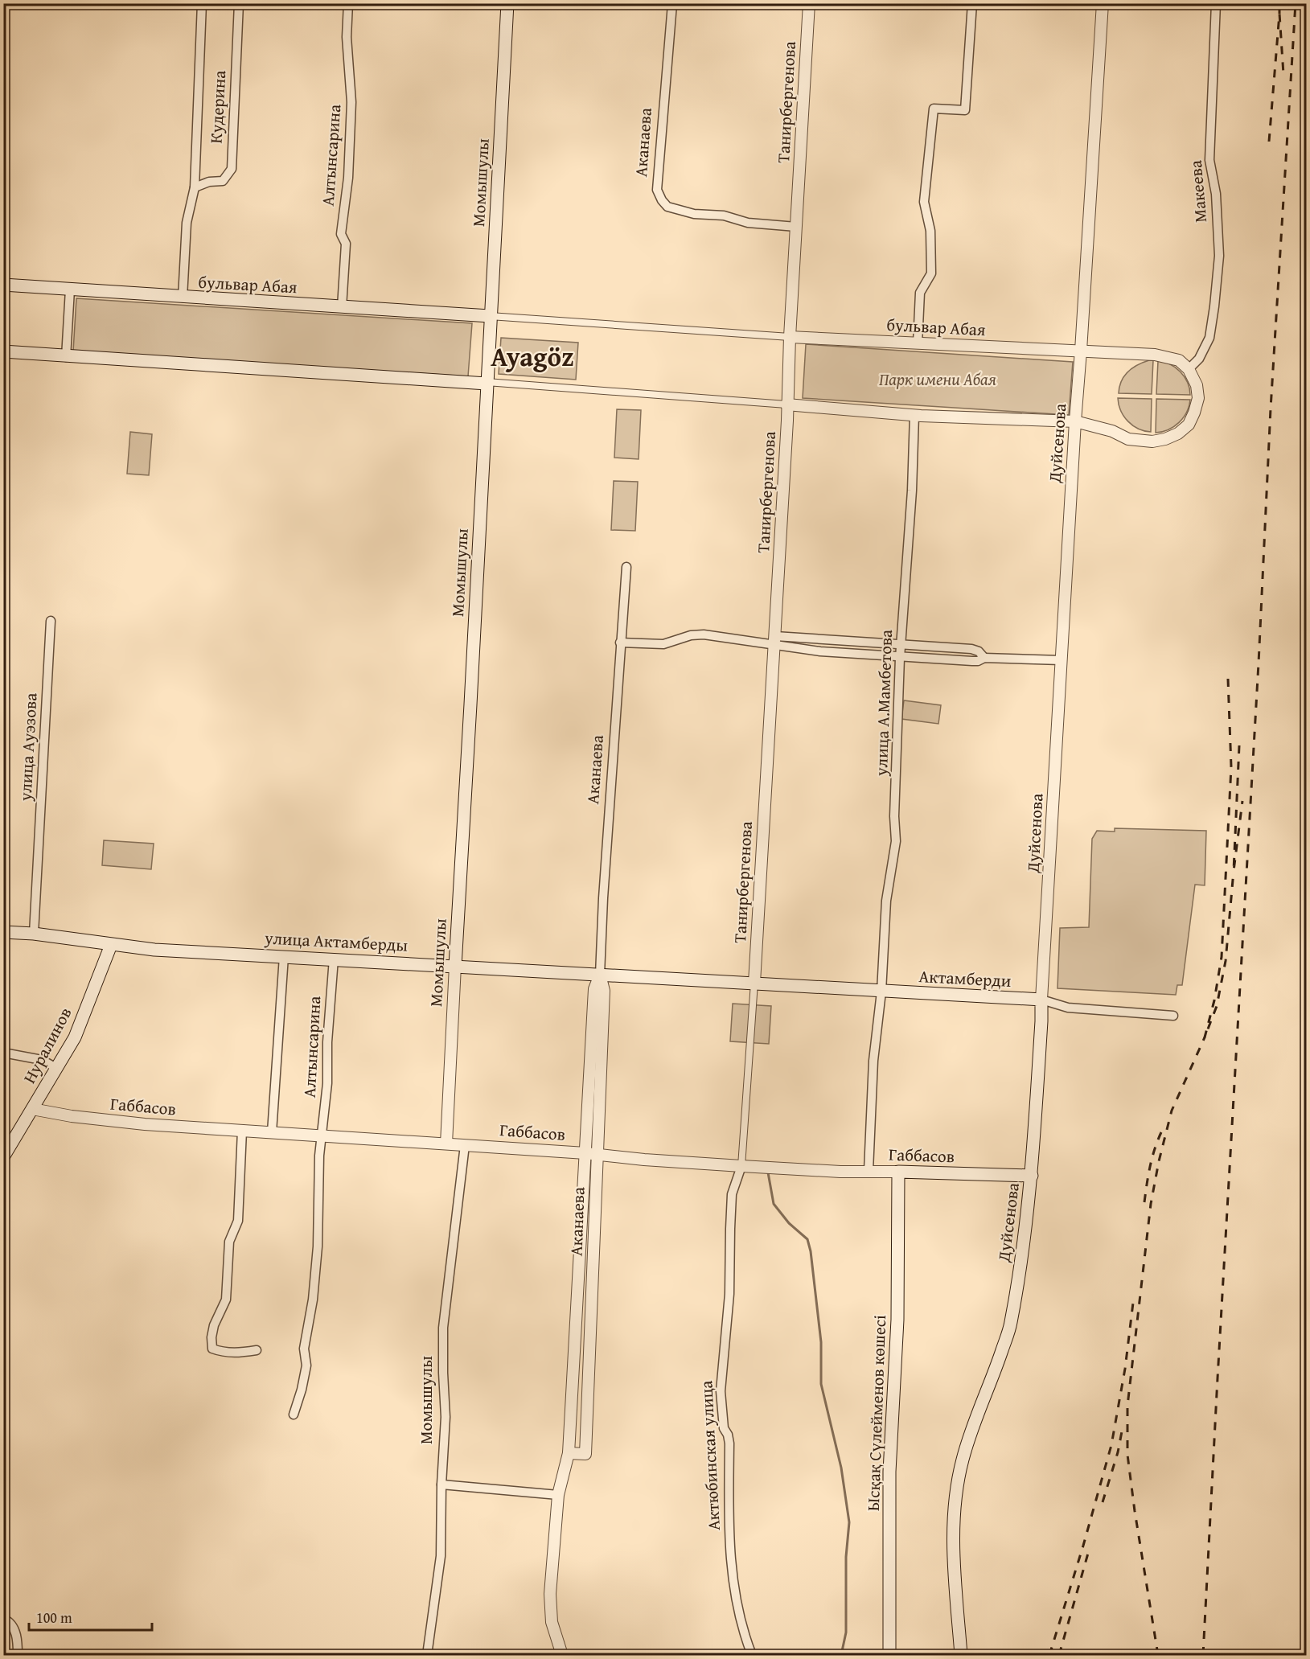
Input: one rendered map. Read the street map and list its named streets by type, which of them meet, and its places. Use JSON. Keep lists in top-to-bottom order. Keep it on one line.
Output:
{"streets":{"main road":["Момышулы","бульвар Абая","Дуйсенова","улица Актамберды","Актамберди","Нуралинов","Габбасов","Ысқақ Сүлейменов көшесі"],"street":["Танирбергенова","Кудерина","Аканаева","Алтынсарина","Макеева","улица А.Мамбетова","улица Ауэзова","Актюбинская улица"]},"crossings":[["Танирбергенова","Аканаева"],["Танирбергенова","бульвар Абая"],["Танирбергенова","улица Актамберды"],["Танирбергенова","Актамберди"],["Кудерина","бульвар Абая"],["Аканаева","улица Актамберды"],["Аканаева","Габбасов"],["Алтынсарина","бульвар Абая"],["Алтынсарина","улица Актамберды"],["Алтынсарина","Габбасов"],["Момышулы","бульвар Абая"],["Момышулы","улица Актамберды"],["Момышулы","Габбасов"],["бульвар Абая","Дуйсенова"],["Дуйсенова","Актамберди"],["Дуйсенова","Габбасов"],["улица А.Мамбетова","Актамберди"],["улица А.Мамбетова","Габбасов"],["улица Ауэзова","улица Актамберды"],["улица Актамберды","Актамберди"],["улица Актамберды","Нуралинов"],["Нуралинов","Габбасов"],["Габбасов","Ысқақ Сүлейменов көшесі"],["Габбасов","Актюбинская улица"]],"districts":["Ayagöz"],"parks":["Парк имени Абая"],"scale_bar":"100 m"}
